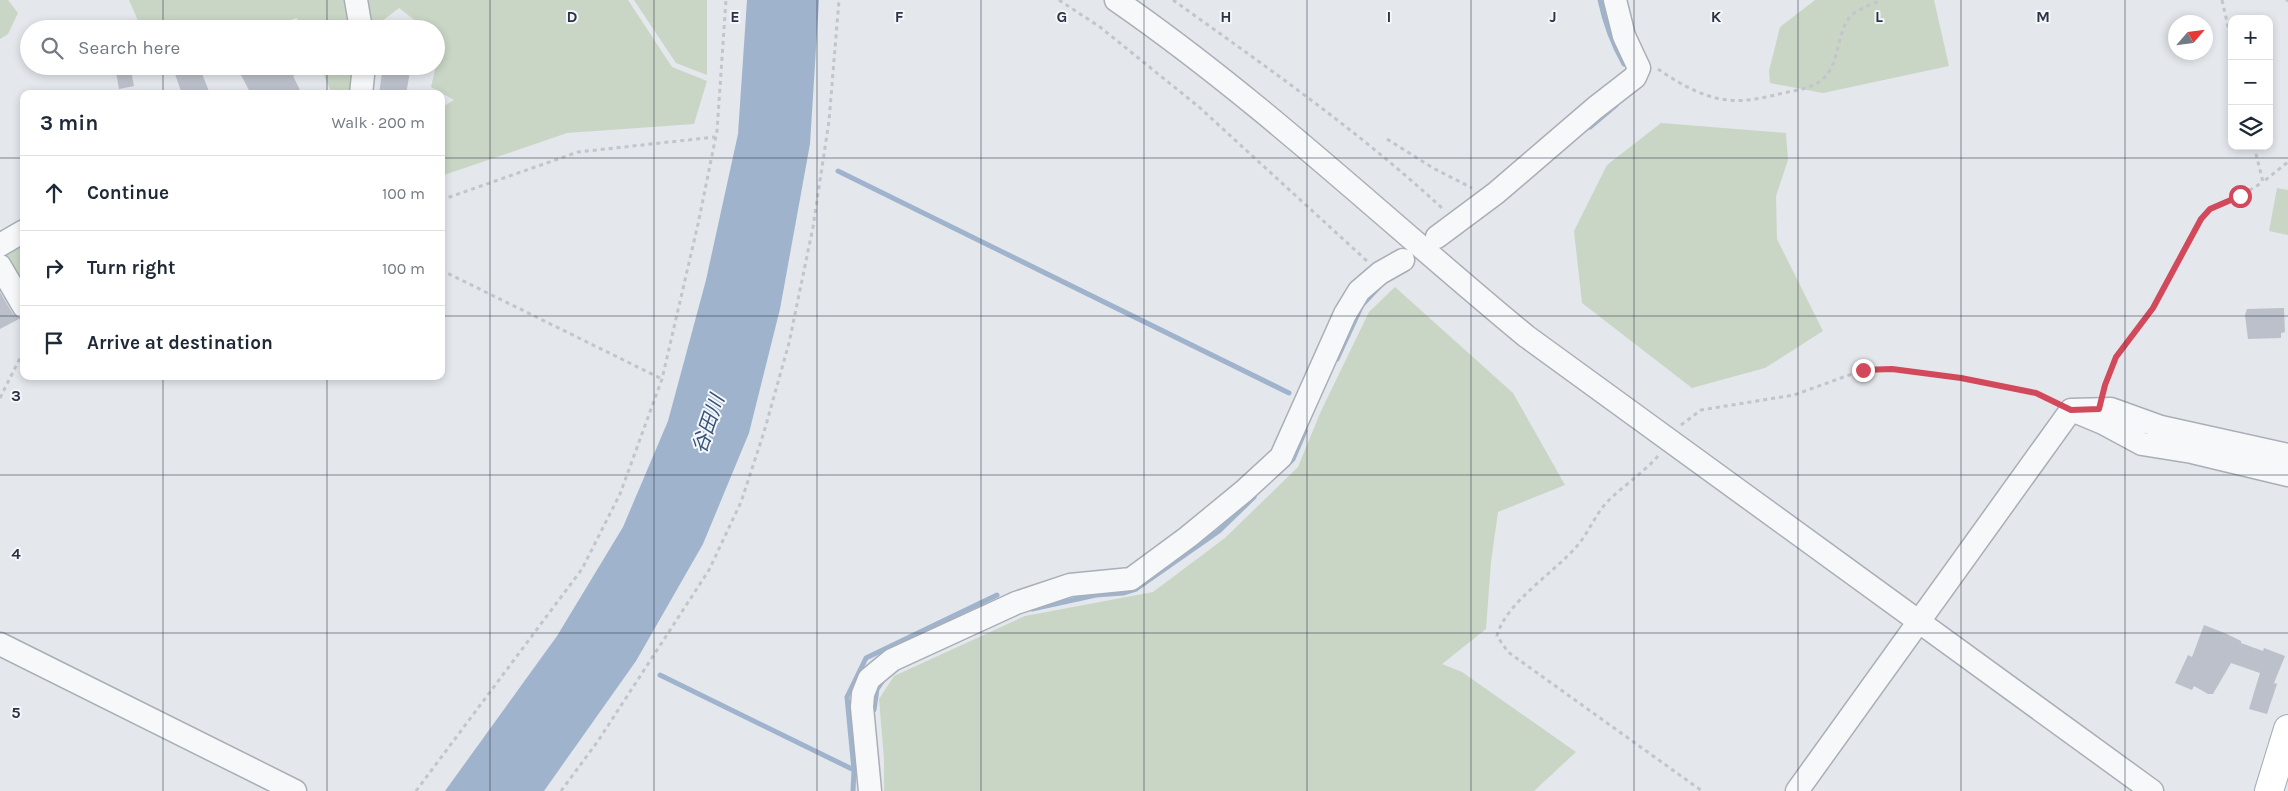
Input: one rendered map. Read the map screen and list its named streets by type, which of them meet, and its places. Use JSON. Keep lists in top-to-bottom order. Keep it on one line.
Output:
{"water":["谷田川"],"north":"top right","page":{"map_buttons":["+","−"],"search":"Search here","heading":["3 min","Walk · 200 m"],"list":[["Continue","100 m"],["Turn right","100 m"],"Arrive at destination"]},"grid":{"columns":["D","E","F","G","H","I","J","K","L","M"],"rows":["3","4","5"]}}
